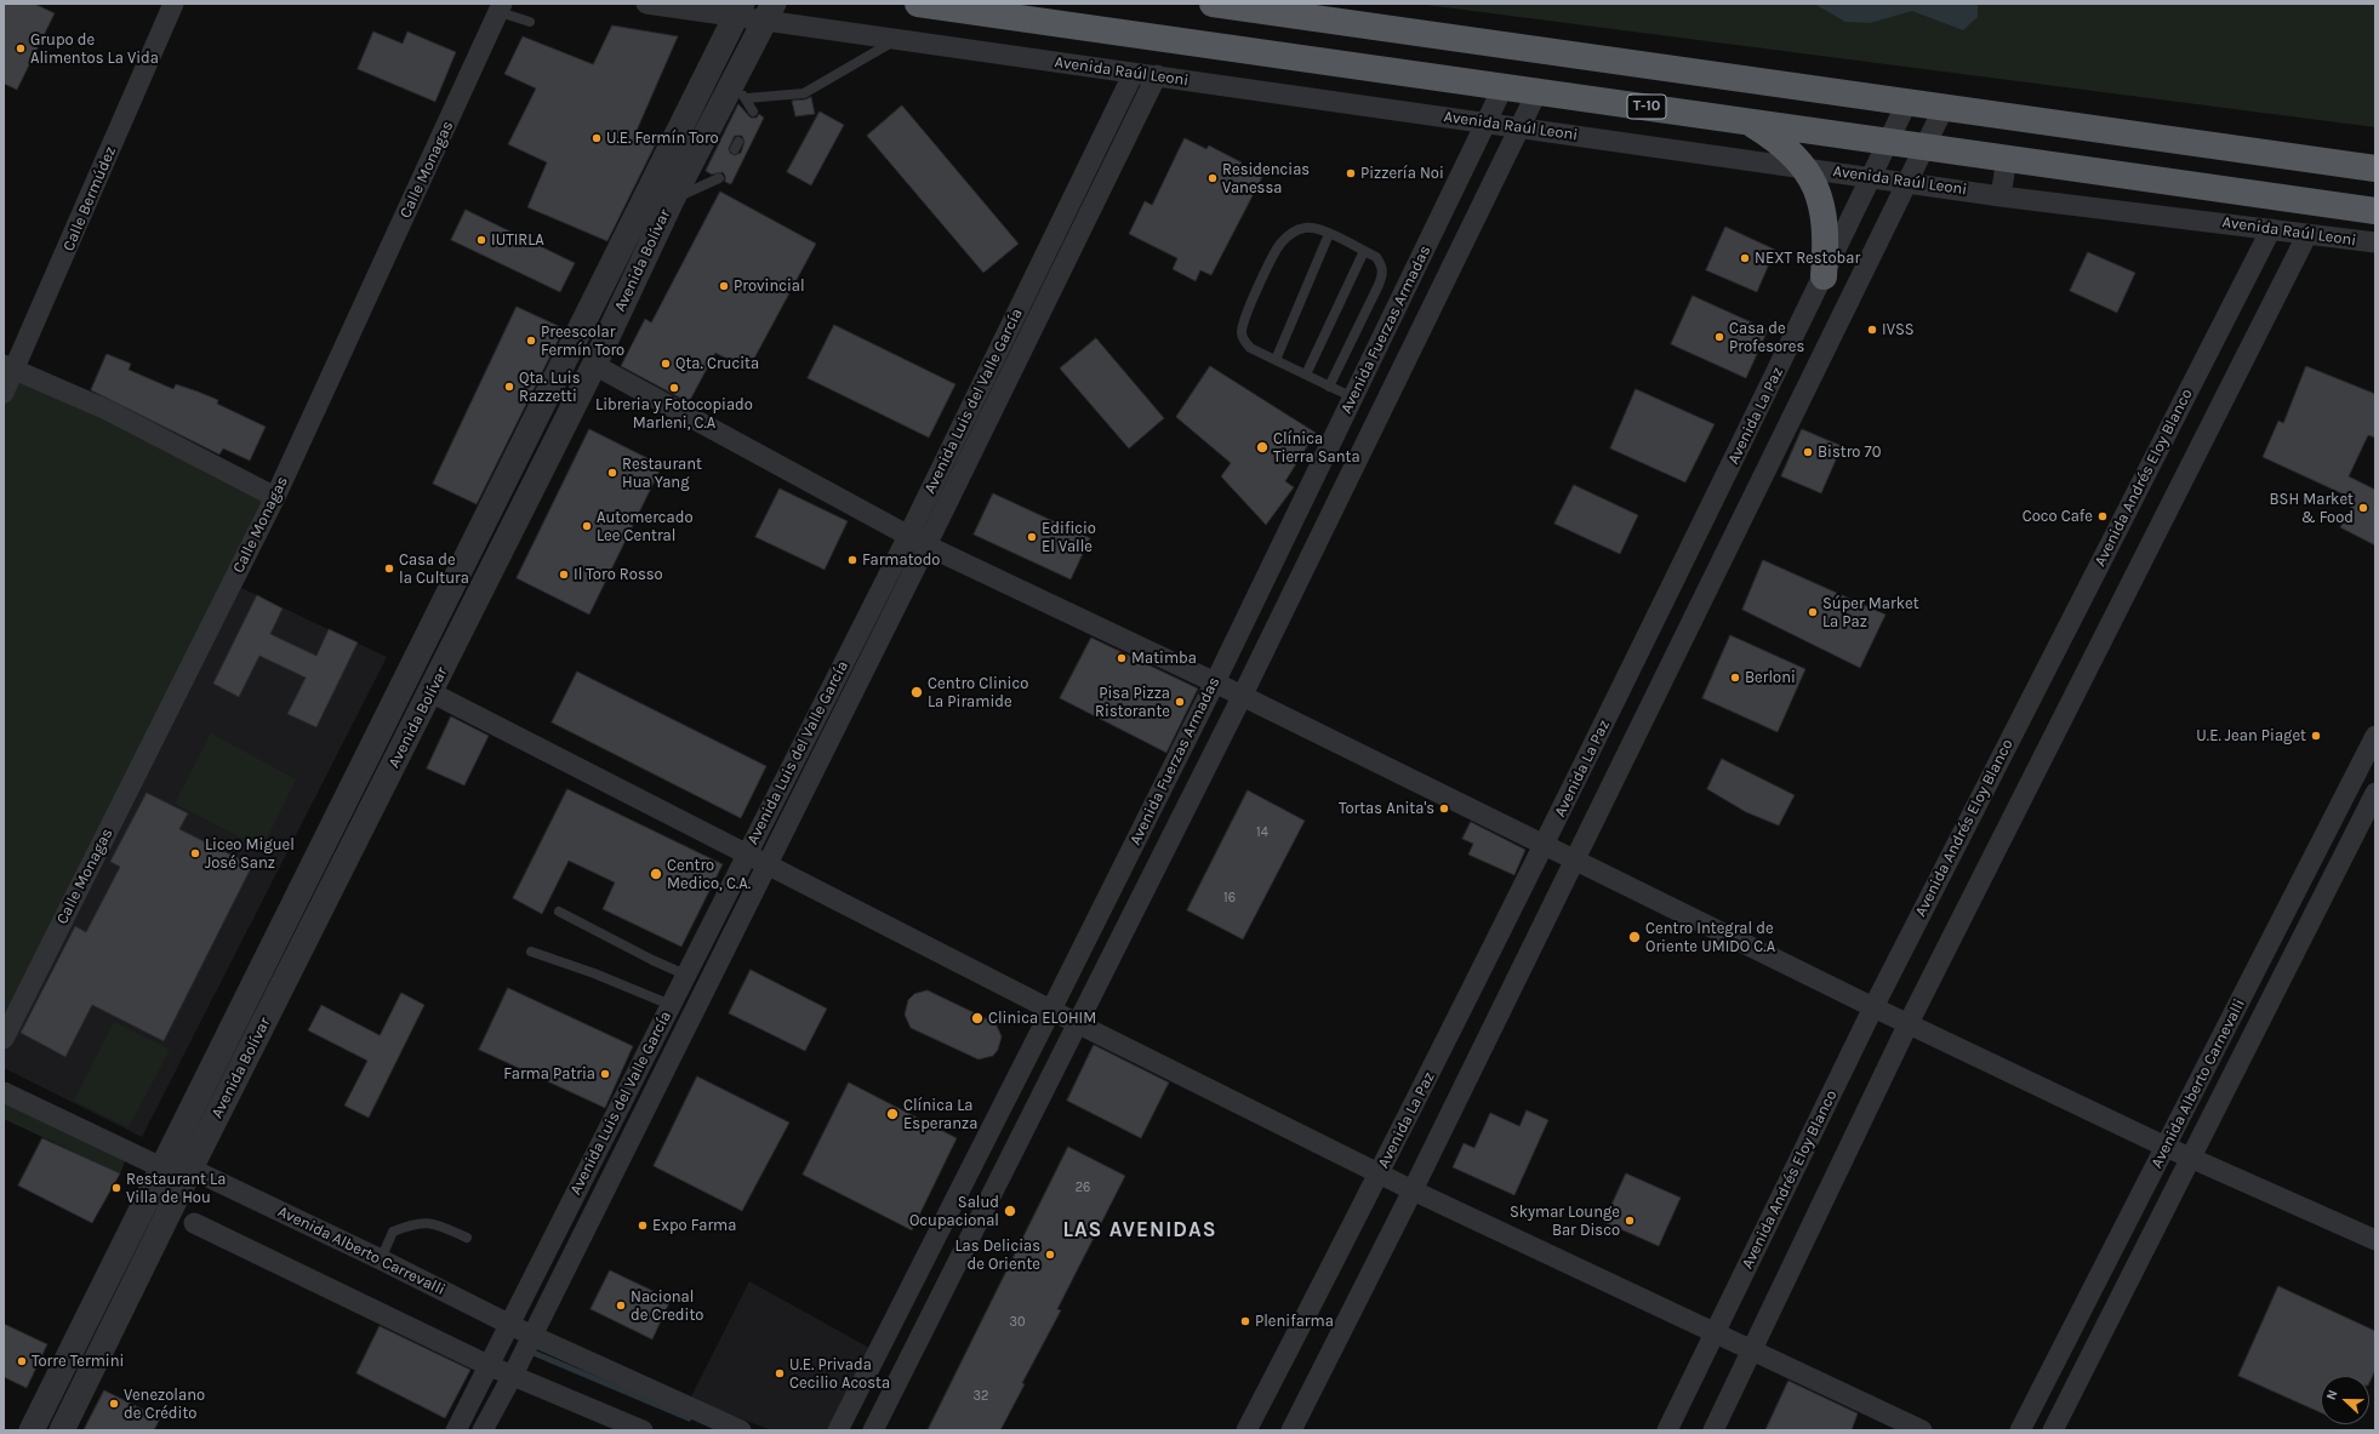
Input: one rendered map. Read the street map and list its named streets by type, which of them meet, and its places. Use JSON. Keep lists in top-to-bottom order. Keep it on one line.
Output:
{"streets":{"highway":["Avenida Raúl Leoni","T-10"],"street":["Calle Monagas","Calle Bermúdez","Avenida Bolívar","Avenida Fuerzas Armadas","Avenida Luis del Valle García","Avenida La Paz","Avenida Andrés Eloy Blanco","Avenida Alberto Carnevalli","Avenida Alberto Carrevalli"]},"crossings":[["Avenida Raúl Leoni","Avenida Bolívar"],["Avenida Raúl Leoni","Avenida Fuerzas Armadas"],["Avenida Raúl Leoni","Avenida Luis del Valle García"],["Avenida Raúl Leoni","Avenida La Paz"],["Avenida Raúl Leoni","Avenida Andrés Eloy Blanco"],["Avenida Bolívar","Avenida Alberto Carrevalli"],["Avenida Luis del Valle García","Avenida Alberto Carrevalli"]],"districts":["LAS AVENIDAS"],"places":["Grupo de Alimentos La Vida","U.E. Fermín Toro","Pizzería Noi","Residencias Vanessa","IUTIRLA","NEXT Restobar","Provincial","IVSS","Casa de Profesores","Preescolar Fermín Toro","Qta. Crucita","Qta. Luis Razzetti","Libreria y Fotocopiado Marleni, C.A","Clínica Tierra Santa","Bistro 70","Restaurant Hua Yang","BSH Market & Food","Coco Cafe","Automercado Lee Central","Edificio El Valle","Farmatodo","Casa de la Cultura","Il Toro Rosso","Súper Market La Paz","Matimba","Berloni","Centro Clinico La Piramide","Pisa Pizza Ristorante","U.E. Jean Piaget","Tortas Anita's","Liceo Miguel José Sanz","Centro Medico, C.A.","Centro Integral de Oriente UMIDO C.A","Clinica ELOHIM","Farma Patria","Clínica La Esperanza","Restaurant La Villa de Hou","Salud Ocupacional","Skymar Lounge Bar Disco","Expo Farma","Las Delicias de Oriente","Nacional de Credito","Plenifarma","Torre Termini","U.E. Privada Cecilio Acosta","Venezolano de Crédito"],"house_numbers":["14","16","26","30","32"],"north":"left"}
